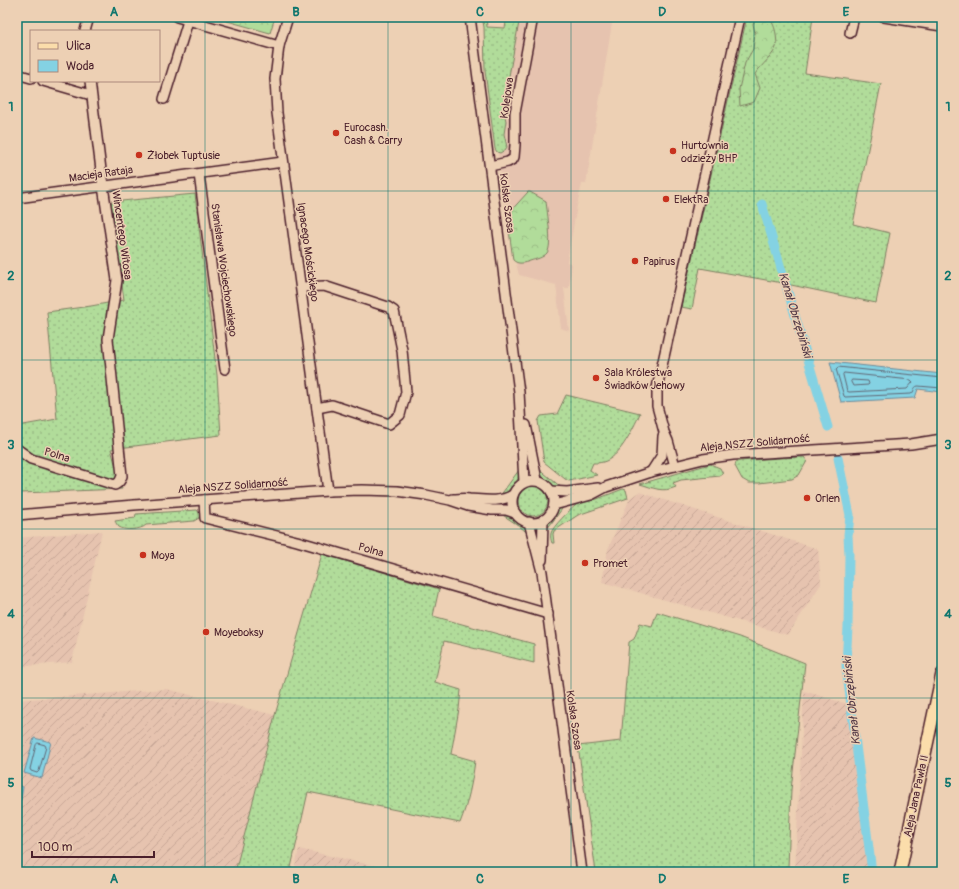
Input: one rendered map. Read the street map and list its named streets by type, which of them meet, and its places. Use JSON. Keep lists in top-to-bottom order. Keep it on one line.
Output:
{"streets":{"main road":["Aleja Jana Pawła II"],"street":["Kolejowa","Macieja Rataja","Kolska Szosa","Wincentego Witosa","Ignacego Mościckiego","Stanisława Wojciechowskiego","Aleja NSZZ Solidarność","Polna"]},"crossings":[["Kolejowa","Kolska Szosa"],["Macieja Rataja","Wincentego Witosa"],["Macieja Rataja","Ignacego Mościckiego"],["Macieja Rataja","Stanisława Wojciechowskiego"],["Kolska Szosa","Aleja NSZZ Solidarność"],["Kolska Szosa","Polna"],["Wincentego Witosa","Polna"],["Ignacego Mościckiego","Aleja NSZZ Solidarność"],["Aleja NSZZ Solidarność","Polna"]],"water":["Kanał Obrzębiński"],"places":["Eurocash. Cash & Carry","Hurtownia odzieży BHP","Żłobek Tuptusie","ElektRa","Papirus","Sala Królestwa Świadków Jehowy","Orlen","Moya","Promet","Moyeboksy"],"legend":["Ulica","Woda"],"scale_bar":"100 m","grid":{"columns":["A","B","C","D","E"],"rows":["1","2","3","4","5"]}}
